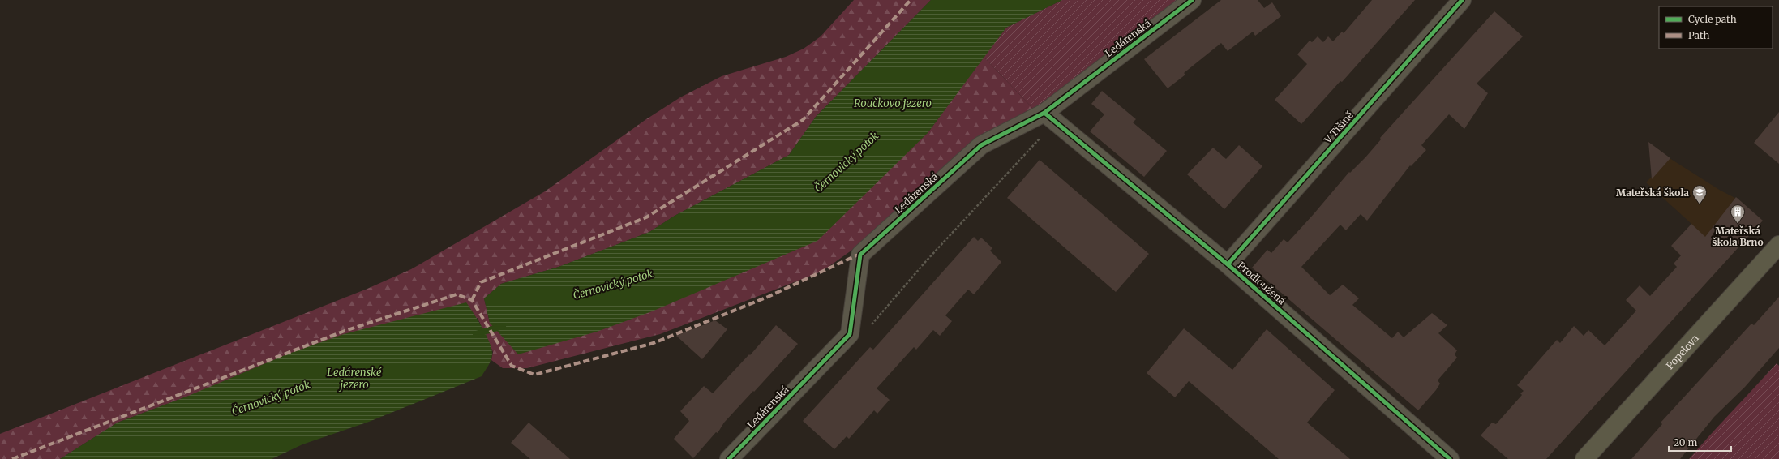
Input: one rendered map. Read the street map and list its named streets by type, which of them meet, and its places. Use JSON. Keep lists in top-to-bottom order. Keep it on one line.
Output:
{"streets":{"street":["Ledárenská","V Tišině","Prodloužená","Popelova"]},"crossings":[["Ledárenská","Prodloužená"],["V Tišině","Prodloužená"]],"water":["Roučkovo jezero","Černovický potok","Ledárenské jezero"],"places":{"school or university":["Mateřská škola"],"building":["Mateřská škola Brno"]},"legend":["Cycle path","Path"],"scale_bar":"20 m"}
